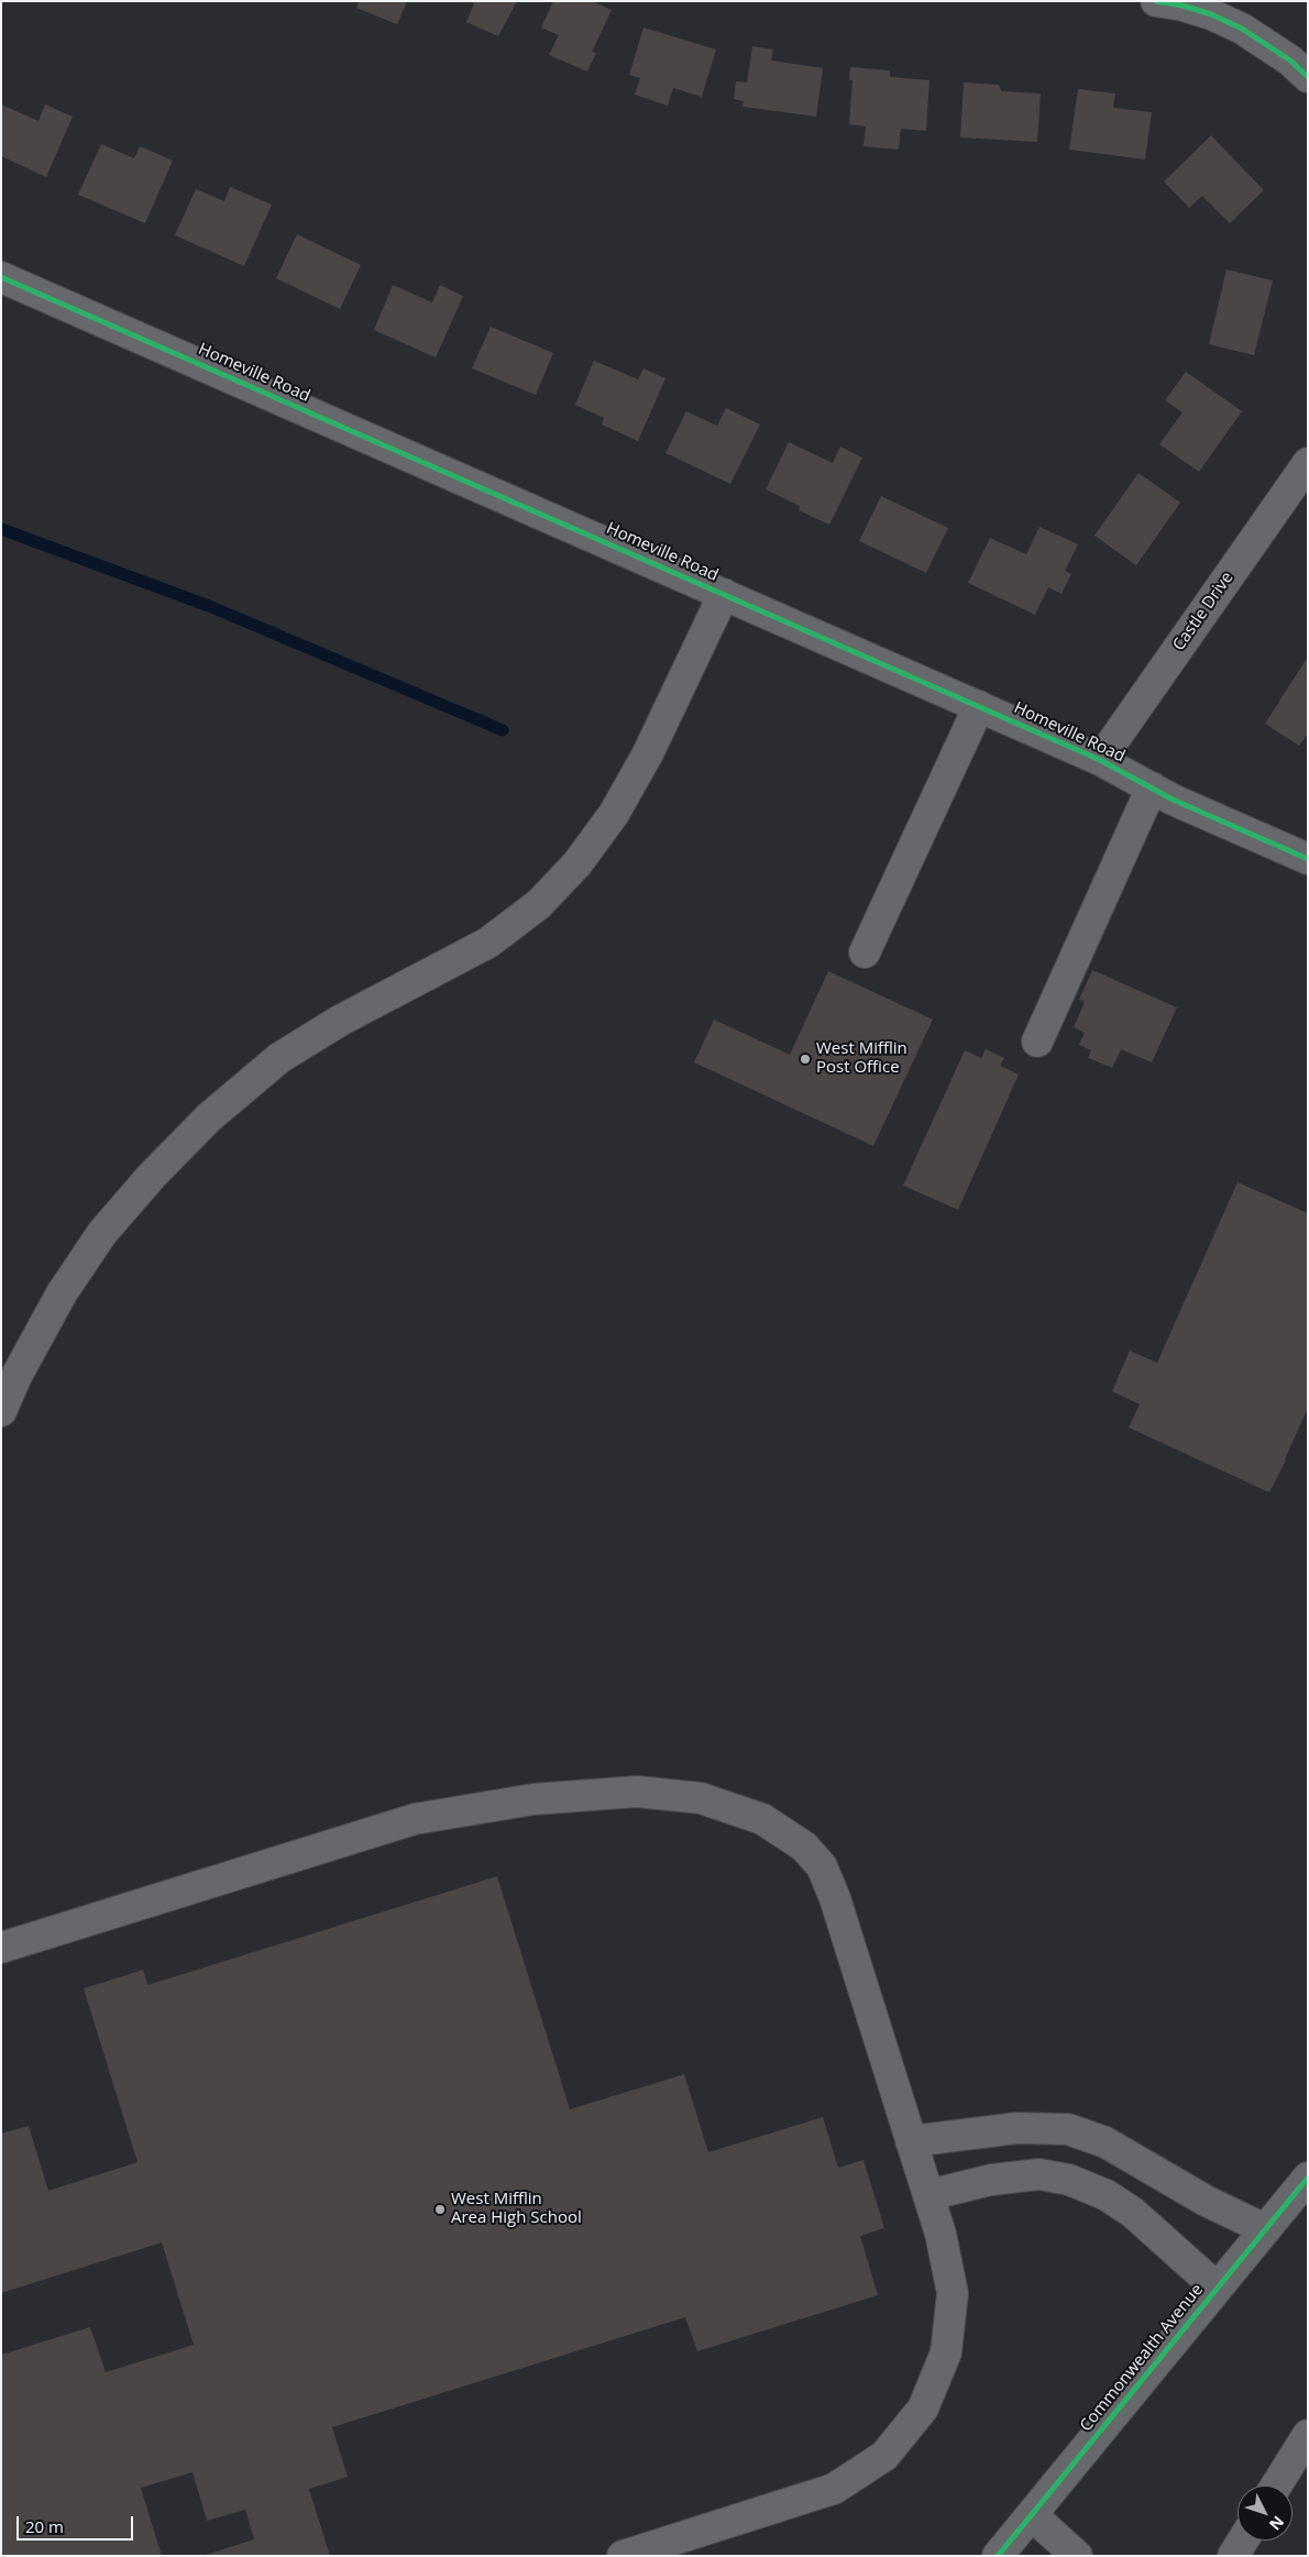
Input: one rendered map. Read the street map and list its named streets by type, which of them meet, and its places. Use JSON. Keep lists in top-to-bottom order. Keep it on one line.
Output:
{"streets":{"street":["Homeville Road","Castle Drive","Commonwealth Avenue"]},"crossings":[["Homeville Road","Castle Drive"]],"places":["West Mifflin Post Office","West Mifflin Area High School"],"scale_bar":"20 m","north":"bottom right"}
